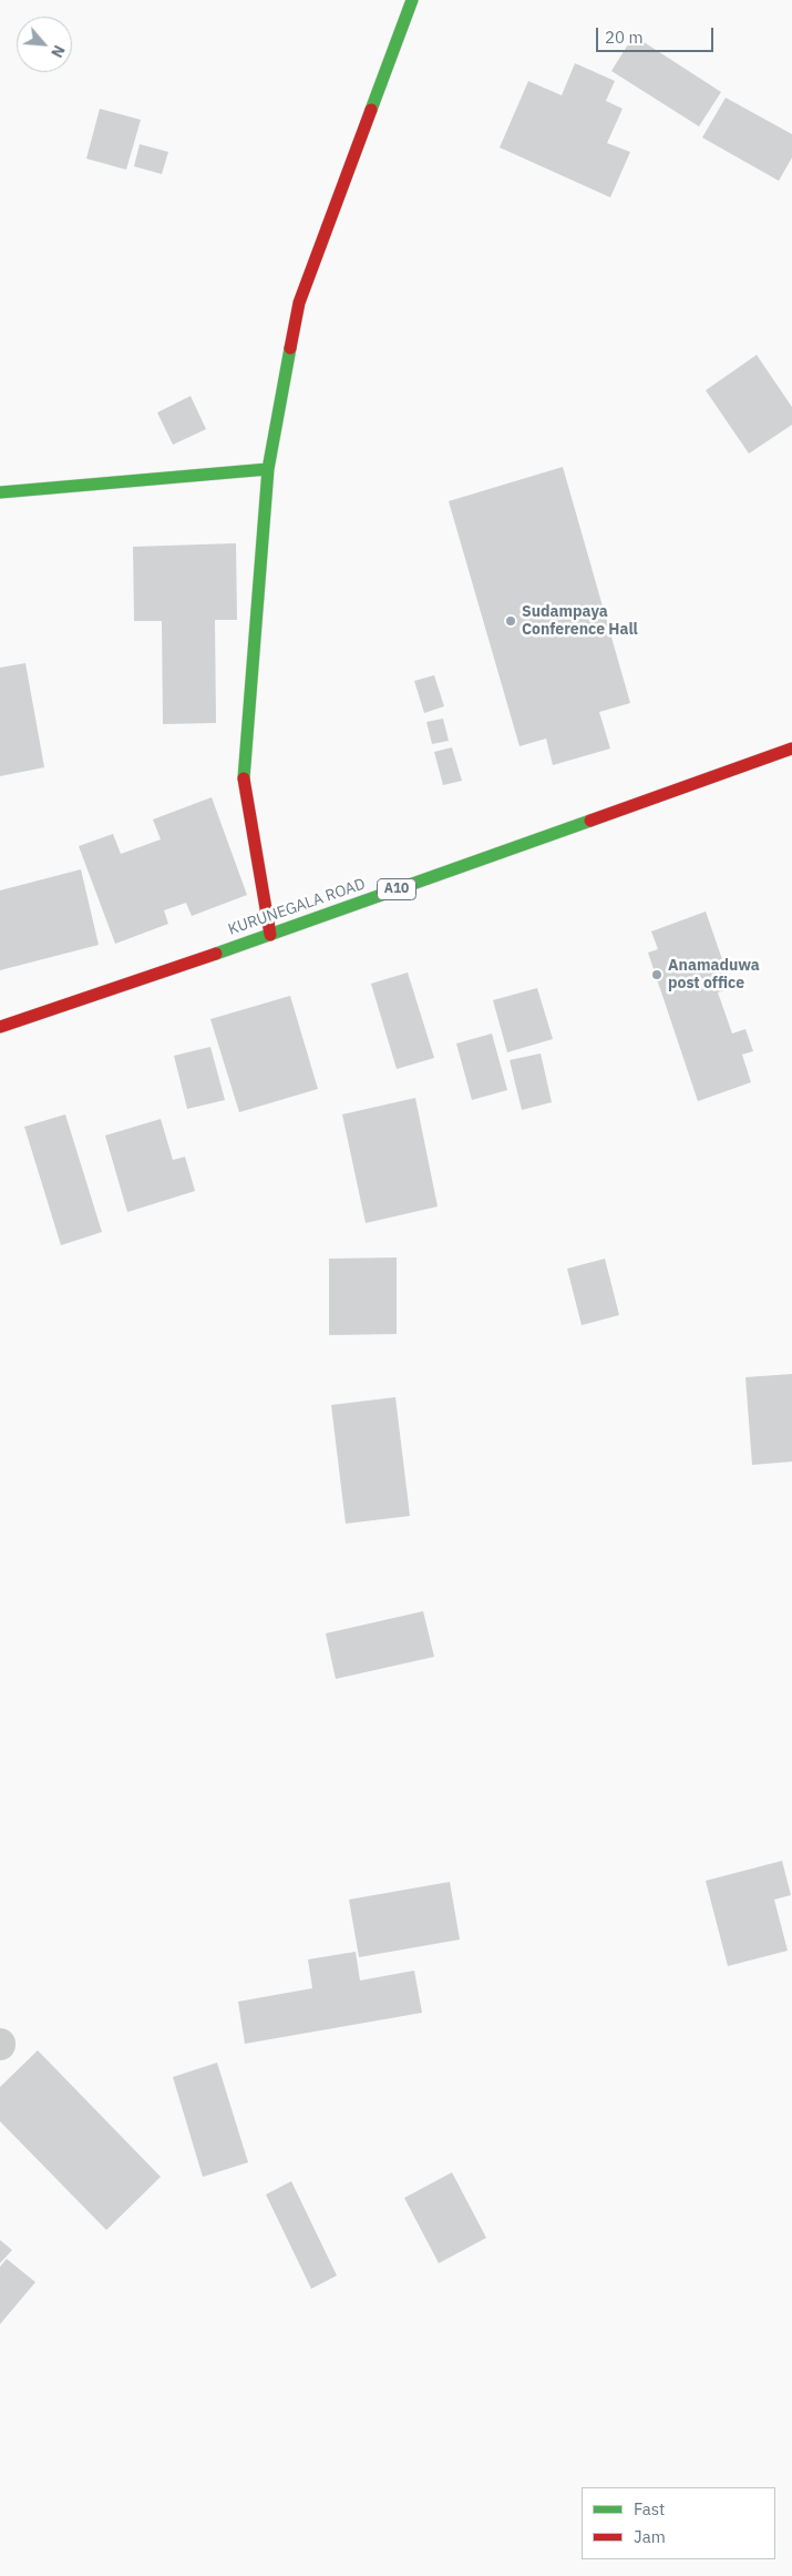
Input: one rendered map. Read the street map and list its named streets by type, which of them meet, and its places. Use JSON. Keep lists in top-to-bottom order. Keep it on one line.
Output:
{"streets":{"main road":["A10","KURUNEGALA ROAD"]},"places":["Sudampaya Conference Hall","Anamaduwa post office"],"legend":["Fast","Jam"],"scale_bar":"20 m","north":"bottom right"}
